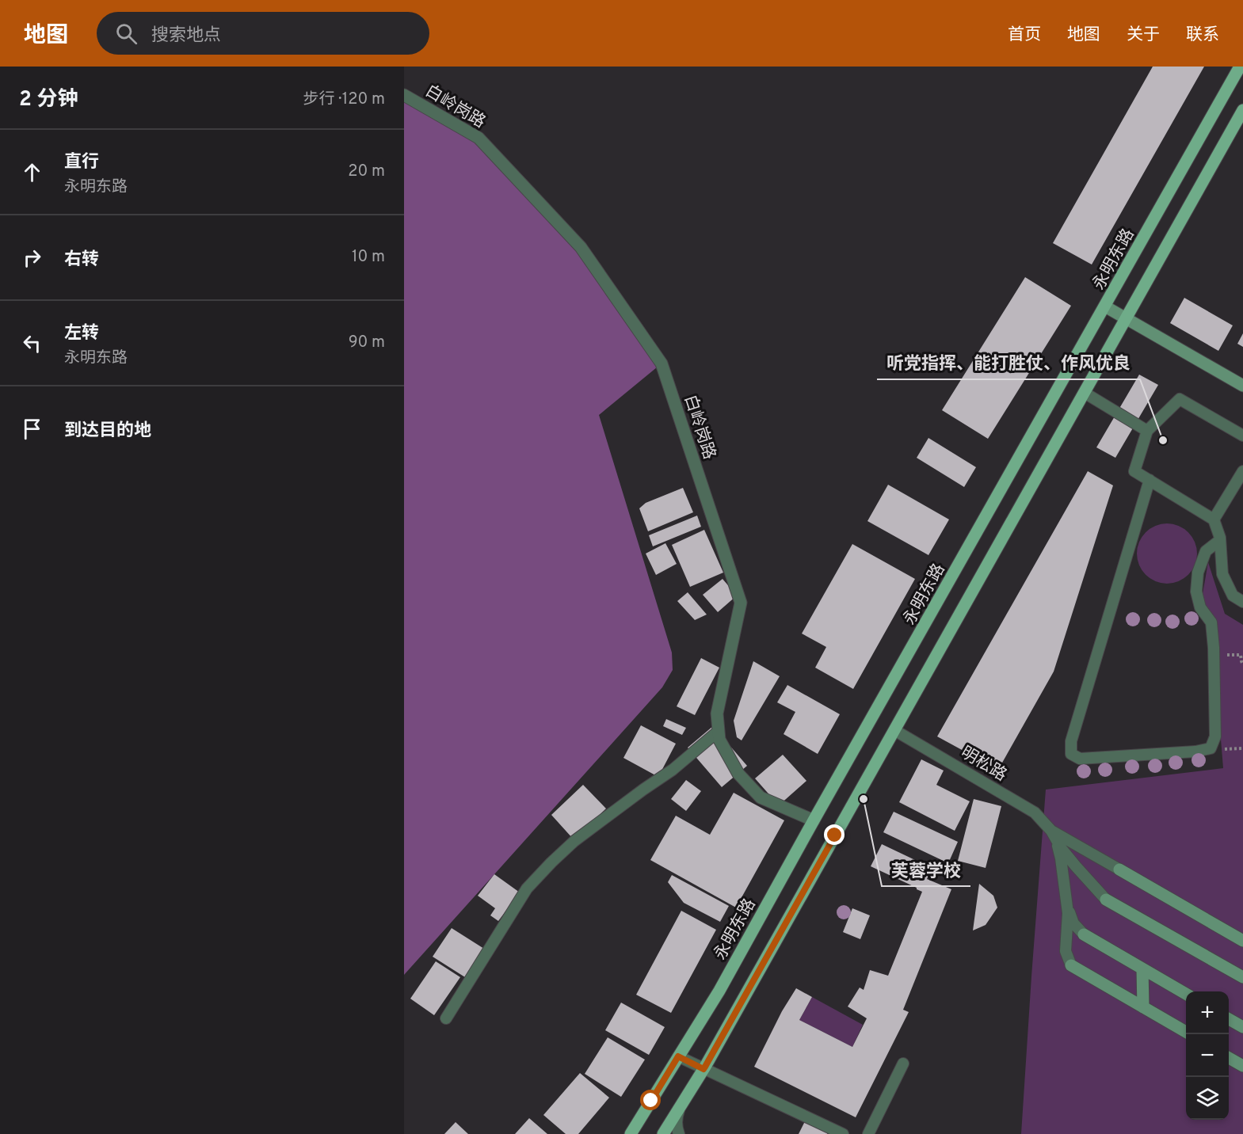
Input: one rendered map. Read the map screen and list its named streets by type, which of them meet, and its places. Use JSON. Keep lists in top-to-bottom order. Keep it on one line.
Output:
{"streets":{"main road":["永明东路"],"street":["白岭岗路"],"lane":["明松路"]},"crossings":[["白岭岗路","永明东路"]],"places":["听党指挥、能打胜仗、作风优良","芙蓉学校"],"page":{"header":"地图","search":"搜索地点","nav":["首页","地图","关于","联系"],"heading":["2 分钟","步行 · 120 m"],"list":[["直行","永明东路","20 m"],["右转","10 m"],["左转","永明东路","90 m"],"到达目的地"],"map_buttons":["+","−"]}}
